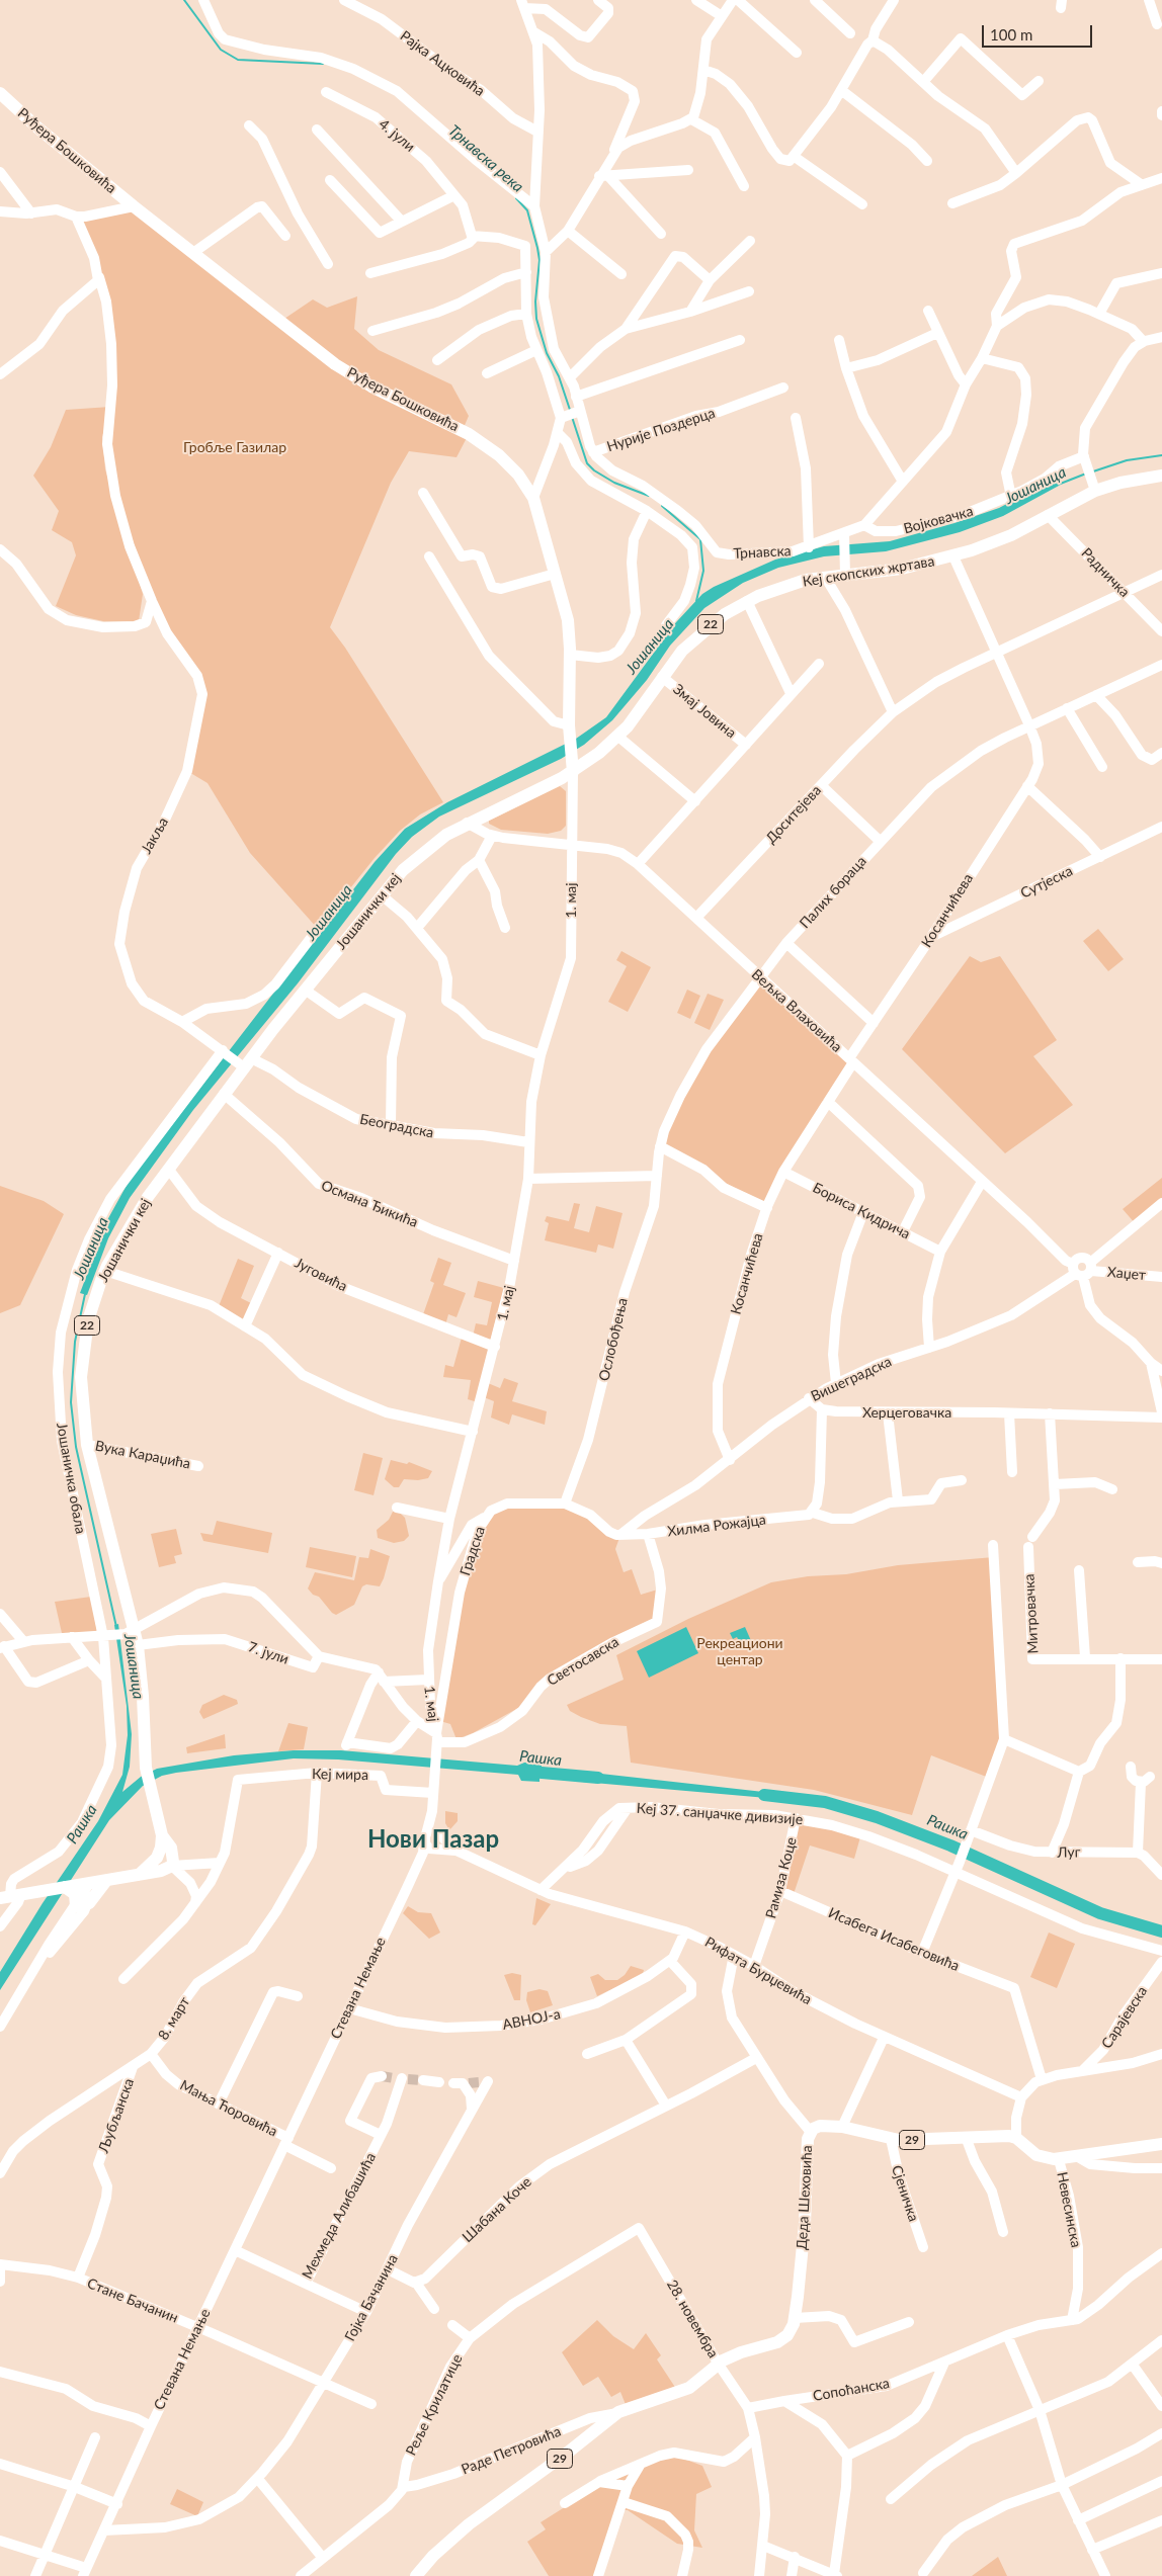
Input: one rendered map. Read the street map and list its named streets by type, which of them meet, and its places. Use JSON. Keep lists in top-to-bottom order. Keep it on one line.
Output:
{"streets":{"main road":["Руђера Бошковића","Кеј скопских жртава","22","Јошанички кеј","29","Деда Шеховића"],"street":["Рајка Ацковића","4. јули","Нурије Поздерца","Војковачка","Трнавска","Радничка","Змај Јовина","Доситејева","Јакља","Сутјеска","Палих бораца","1. мај","Косанчићева","Вељка Влаховића","Београдска","Османа Ђикића","Бориса Кидрича","Хаџет","Југовића","Ослобођења","Вишеградска","Херцеговачка","Вука Караџића","Јошаничка обала","Хилма Рожајца","Градска","Митровачка","7. јули","Светосавска","Кеј мира","Кеј 37. санџачке дивизије","Луг","Рамиза Коце","Исабега Исабеговића","Рифата Бурџевића","Стевана Немање","Сарајевска","8. март","АВНОЈ-а","Мања Ћоровића","Љубљанска","Сјеничка","Шабана Коче","Невесинска","Мехмеда Алибашића","Гојка Бачанина","Стане Бачанин","28. новембра","Сопоћанска","Реље Крилатице","Раде Петровића"]},"crossings":[["Руђера Бошковића","Кеј скопских жртава"],["Руђера Бошковића","Јакља"],["Руђера Бошковића","Јошанички кеј"],["Нурије Поздерца","Трнавска"],["Кеј скопских жртава","Радничка"],["Кеј скопских жртава","Змај Јовина"],["Кеј скопских жртава","Јошанички кеј"],["Радничка","Доситејева"],["22","Јошанички кеј"],["Змај Јовина","Вељка Влаховића"],["Доситејева","Вељка Влаховића"],["Јакља","Београдска"],["Јакља","Јошаничка обала"],["Сутјеска","Косанчићева"],["Палих бораца","Косанчићева"],["Палих бораца","Вељка Влаховића"],["Палих бораца","Ослобођења"],["1. мај","Вељка Влаховића"],["1. мај","Београдска"],["1. мај","Османа Ђикића"],["1. мај","Југовића"],["1. мај","Градска"],["1. мај","Светосавска"],["1. мај","Кеј мира"],["Косанчићева","Вељка Влаховића"],["Косанчићева","Бориса Кидрича"],["Косанчићева","Вишеградска"],["Јошанички кеј","Београдска"],["Јошанички кеј","Османа Ђикића"],["Јошанички кеј","Југовића"],["Јошанички кеј","Вука Караџића"],["Јошанички кеј","7. јули"],["Вељка Влаховића","Хаџет"],["Вељка Влаховића","Ослобођења"],["Вељка Влаховића","Вишеградска"],["Београдска","Јошаничка обала"],["Хаџет","Вишеградска"],["Ослобођења","Градска"],["Вишеградска","Хилма Рожајца"],["Вишеградска","Градска"],["Херцеговачка","Митровачка"],["Хилма Рожајца","Градска"],["Хилма Рожајца","Светосавска"],["Градска","Светосавска"],["Кеј мира","8. март"],["Кеј 37. санџачке дивизије","Рамиза Коце"],["Кеј 37. санџачке дивизије","Рифата Бурџевића"],["Рамиза Коце","Исабега Исабеговића"],["Рамиза Коце","Рифата Бурџевића"],["Исабега Исабеговића","Сарајевска"],["Рифата Бурџевића","Сарајевска"],["Рифата Бурџевића","АВНОЈ-а"],["Рифата Бурџевића","Деда Шеховића"],["Стевана Немање","АВНОЈ-а"],["Стевана Немање","Мања Ћоровића"],["Стевана Немање","Мехмеда Алибашића"],["Стевана Немање","Гојка Бачанина"],["Стевана Немање","Стане Бачанин"],["8. март","Мања Ћоровића"],["8. март","Љубљанска"],["Љубљанска","Стане Бачанин"],["29","Сјеничка"],["29","Деда Шеховића"],["29","28. новембра"],["29","Раде Петровића"],["Деда Шеховића","Шабана Коче"],["Деда Шеховића","28. новембра"],["Невесинска","Сопоћанска"],["Гојка Бачанина","Стане Бачанин"],["28. новембра","Сопоћанска"],["28. новембра","Реље Крилатице"],["Реље Крилатице","Раде Петровића"]],"districts":["Нови Пазар"],"water":["Трнавска река","Јошаница","Рашка"],"parks":["Гробље Газилар","Рекреациони центар"],"scale_bar":"100 m"}
